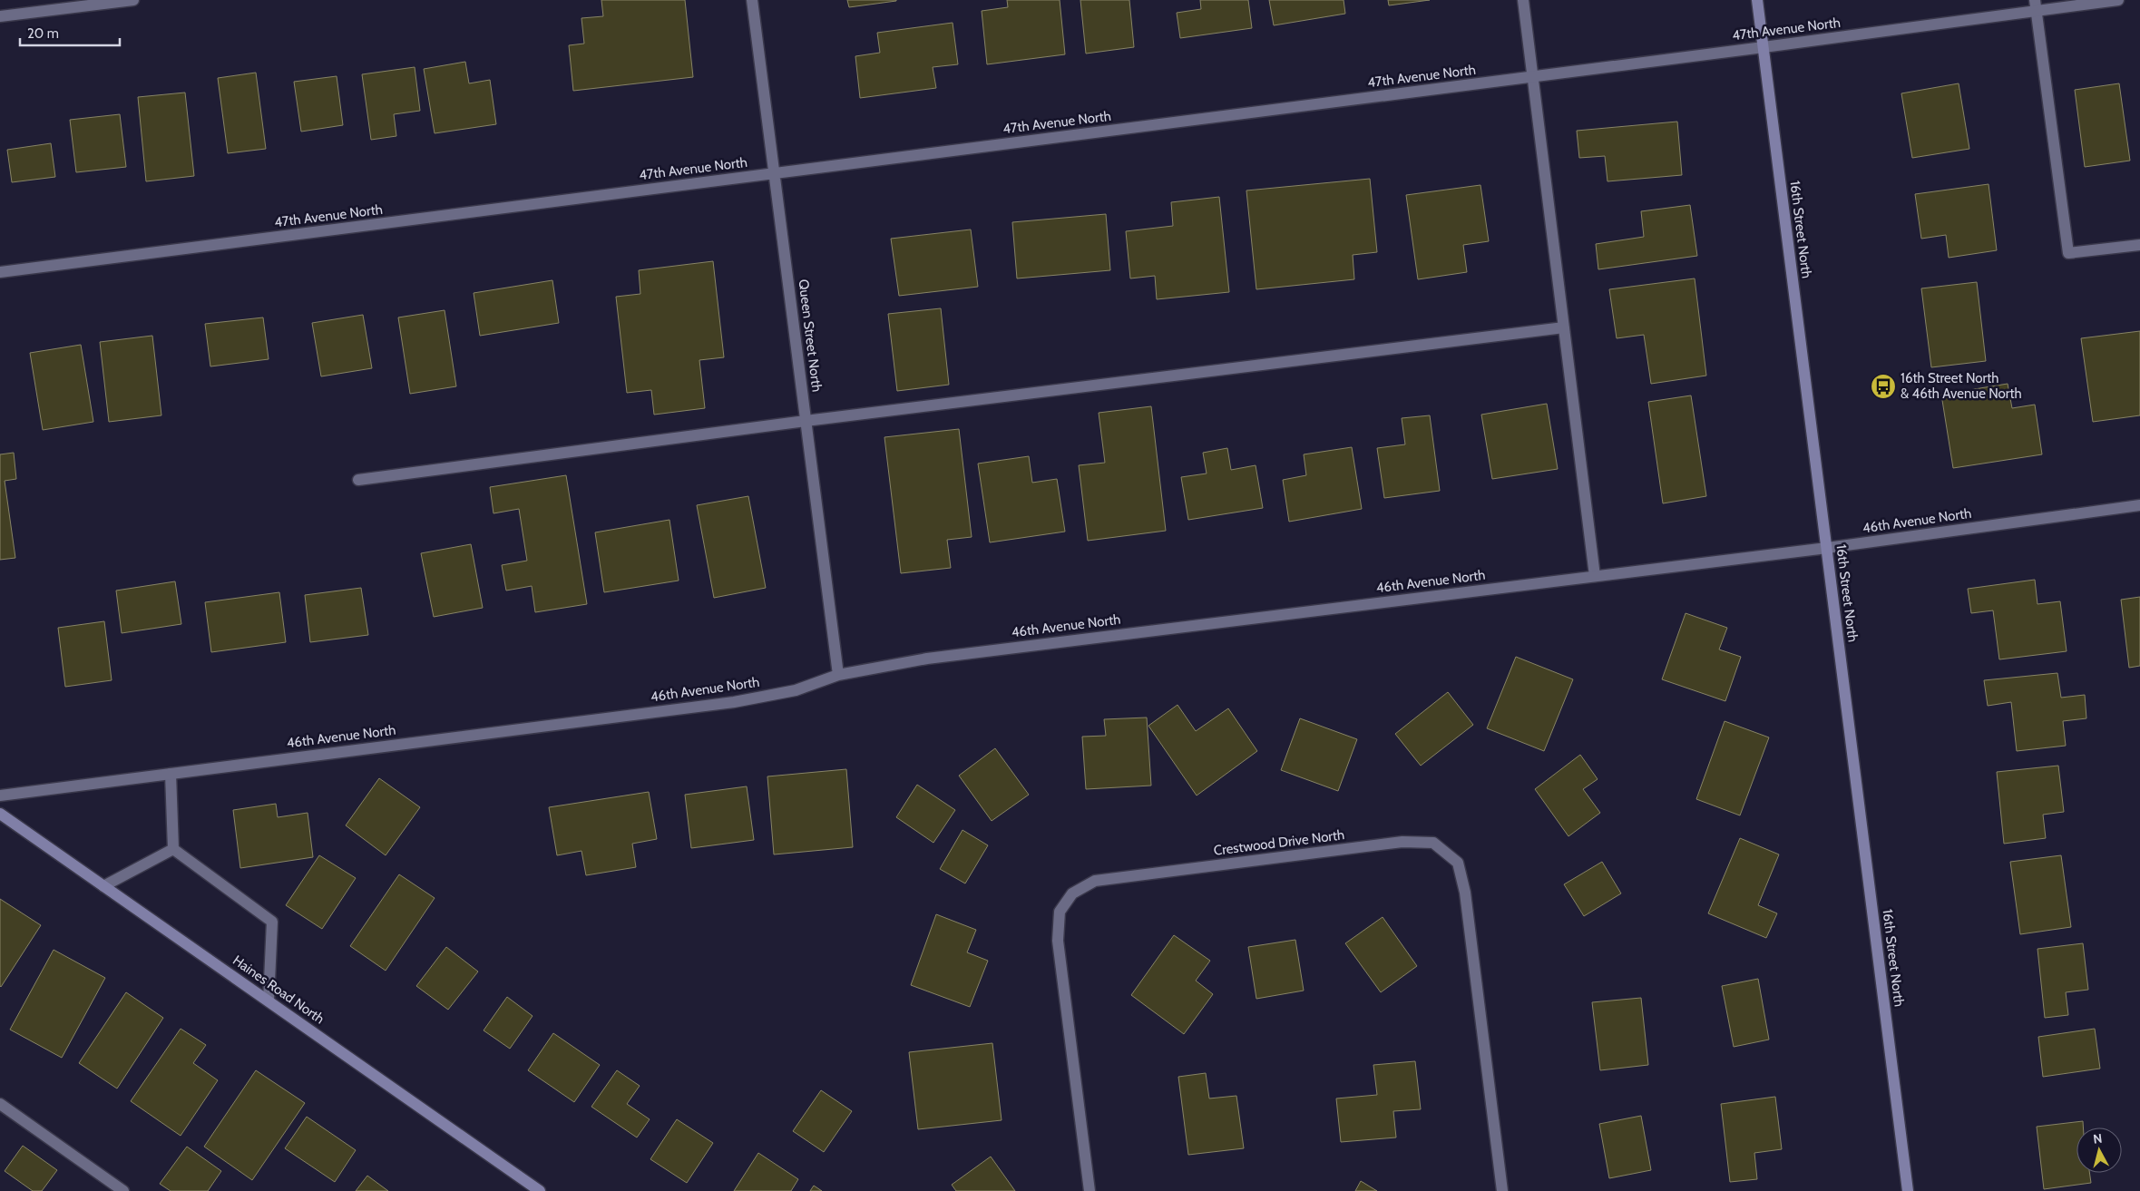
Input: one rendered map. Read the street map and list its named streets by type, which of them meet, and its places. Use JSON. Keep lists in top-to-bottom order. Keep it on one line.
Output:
{"streets":{"street":["47th Avenue North","16th Street North","Queen Street North","46th Avenue North","Crestwood Drive North","Haines Road North"]},"crossings":[["47th Avenue North","16th Street North"],["47th Avenue North","Queen Street North"],["16th Street North","46th Avenue North"],["Queen Street North","46th Avenue North"]],"places":{"bus stop":["16th Street North & 46th Avenue North"]},"scale_bar":"20 m","north":"top"}
